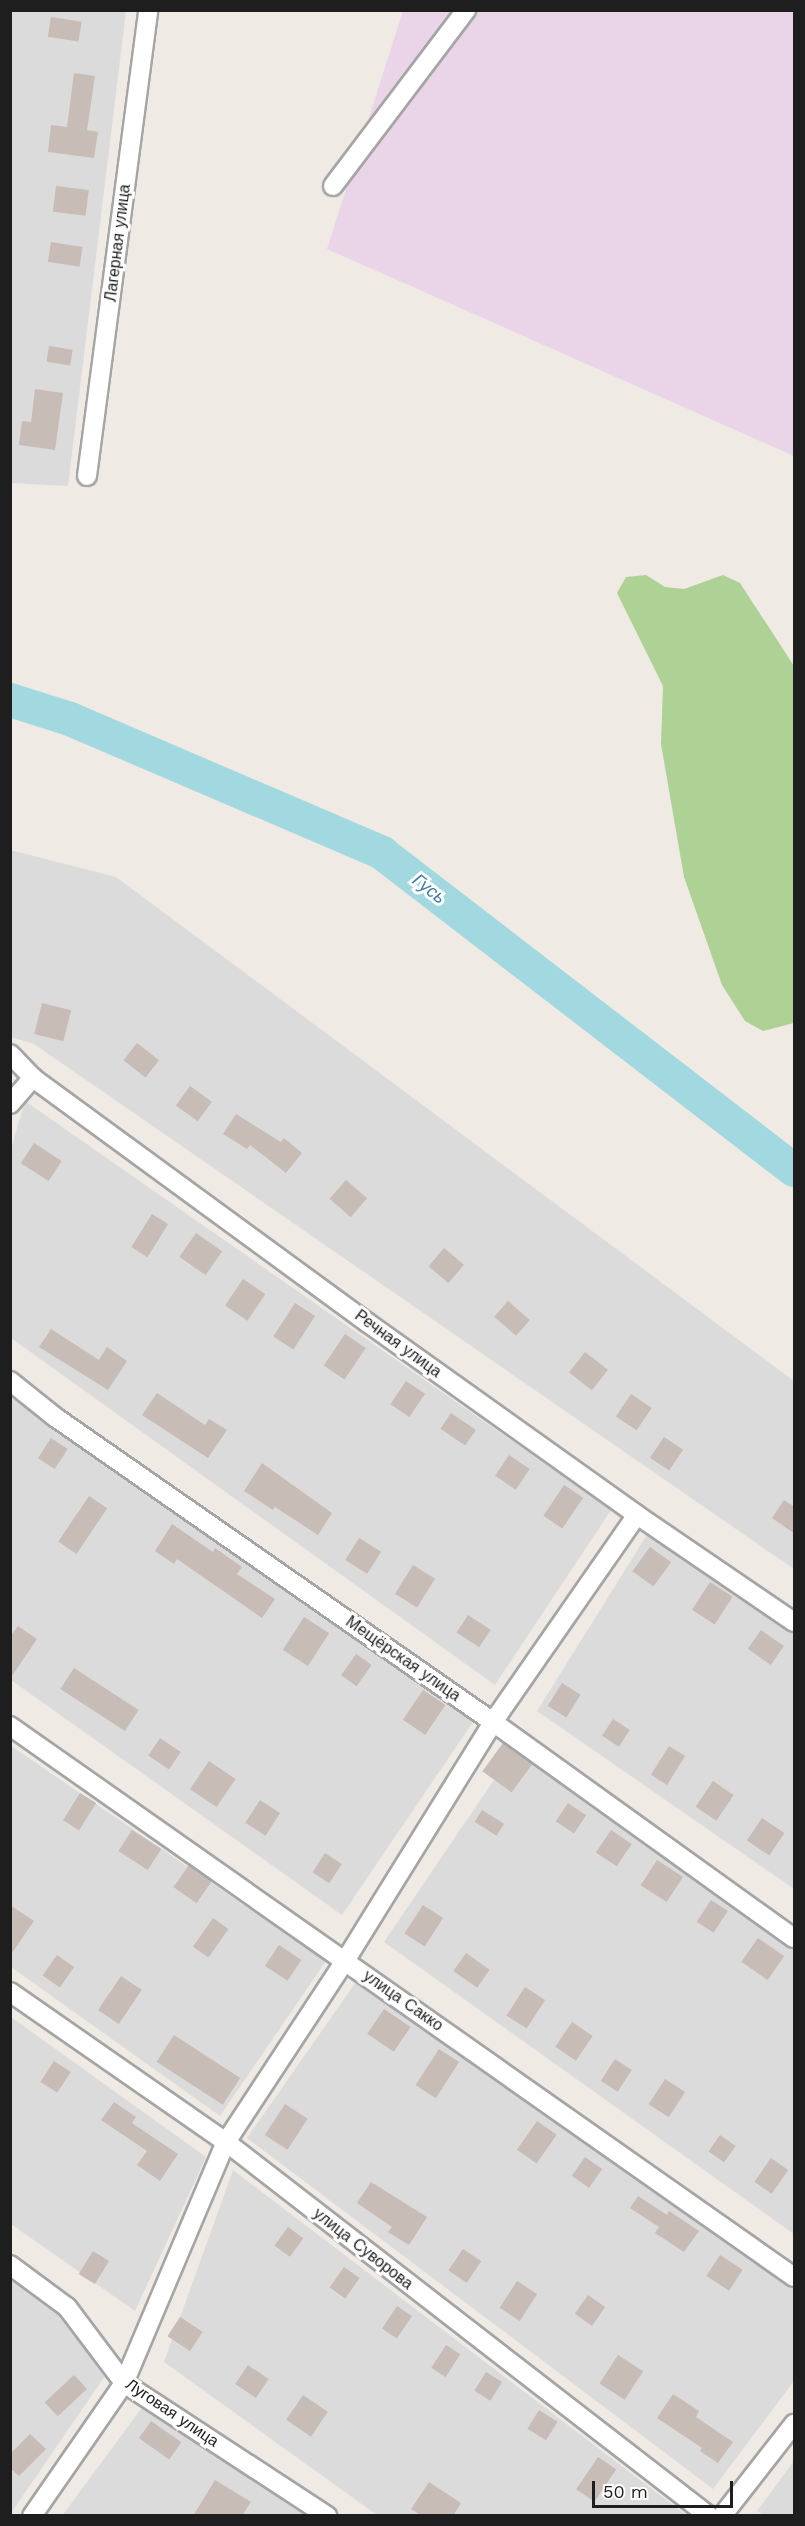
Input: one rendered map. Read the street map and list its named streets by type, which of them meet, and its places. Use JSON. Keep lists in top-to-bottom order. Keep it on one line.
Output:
{"streets":{"street":["Лагерная улица","Речная улица","Мещёрская улица","улица Сакко","улица Суворова","Луговая улица"]},"water":["Гусь"],"scale_bar":"50 m"}
